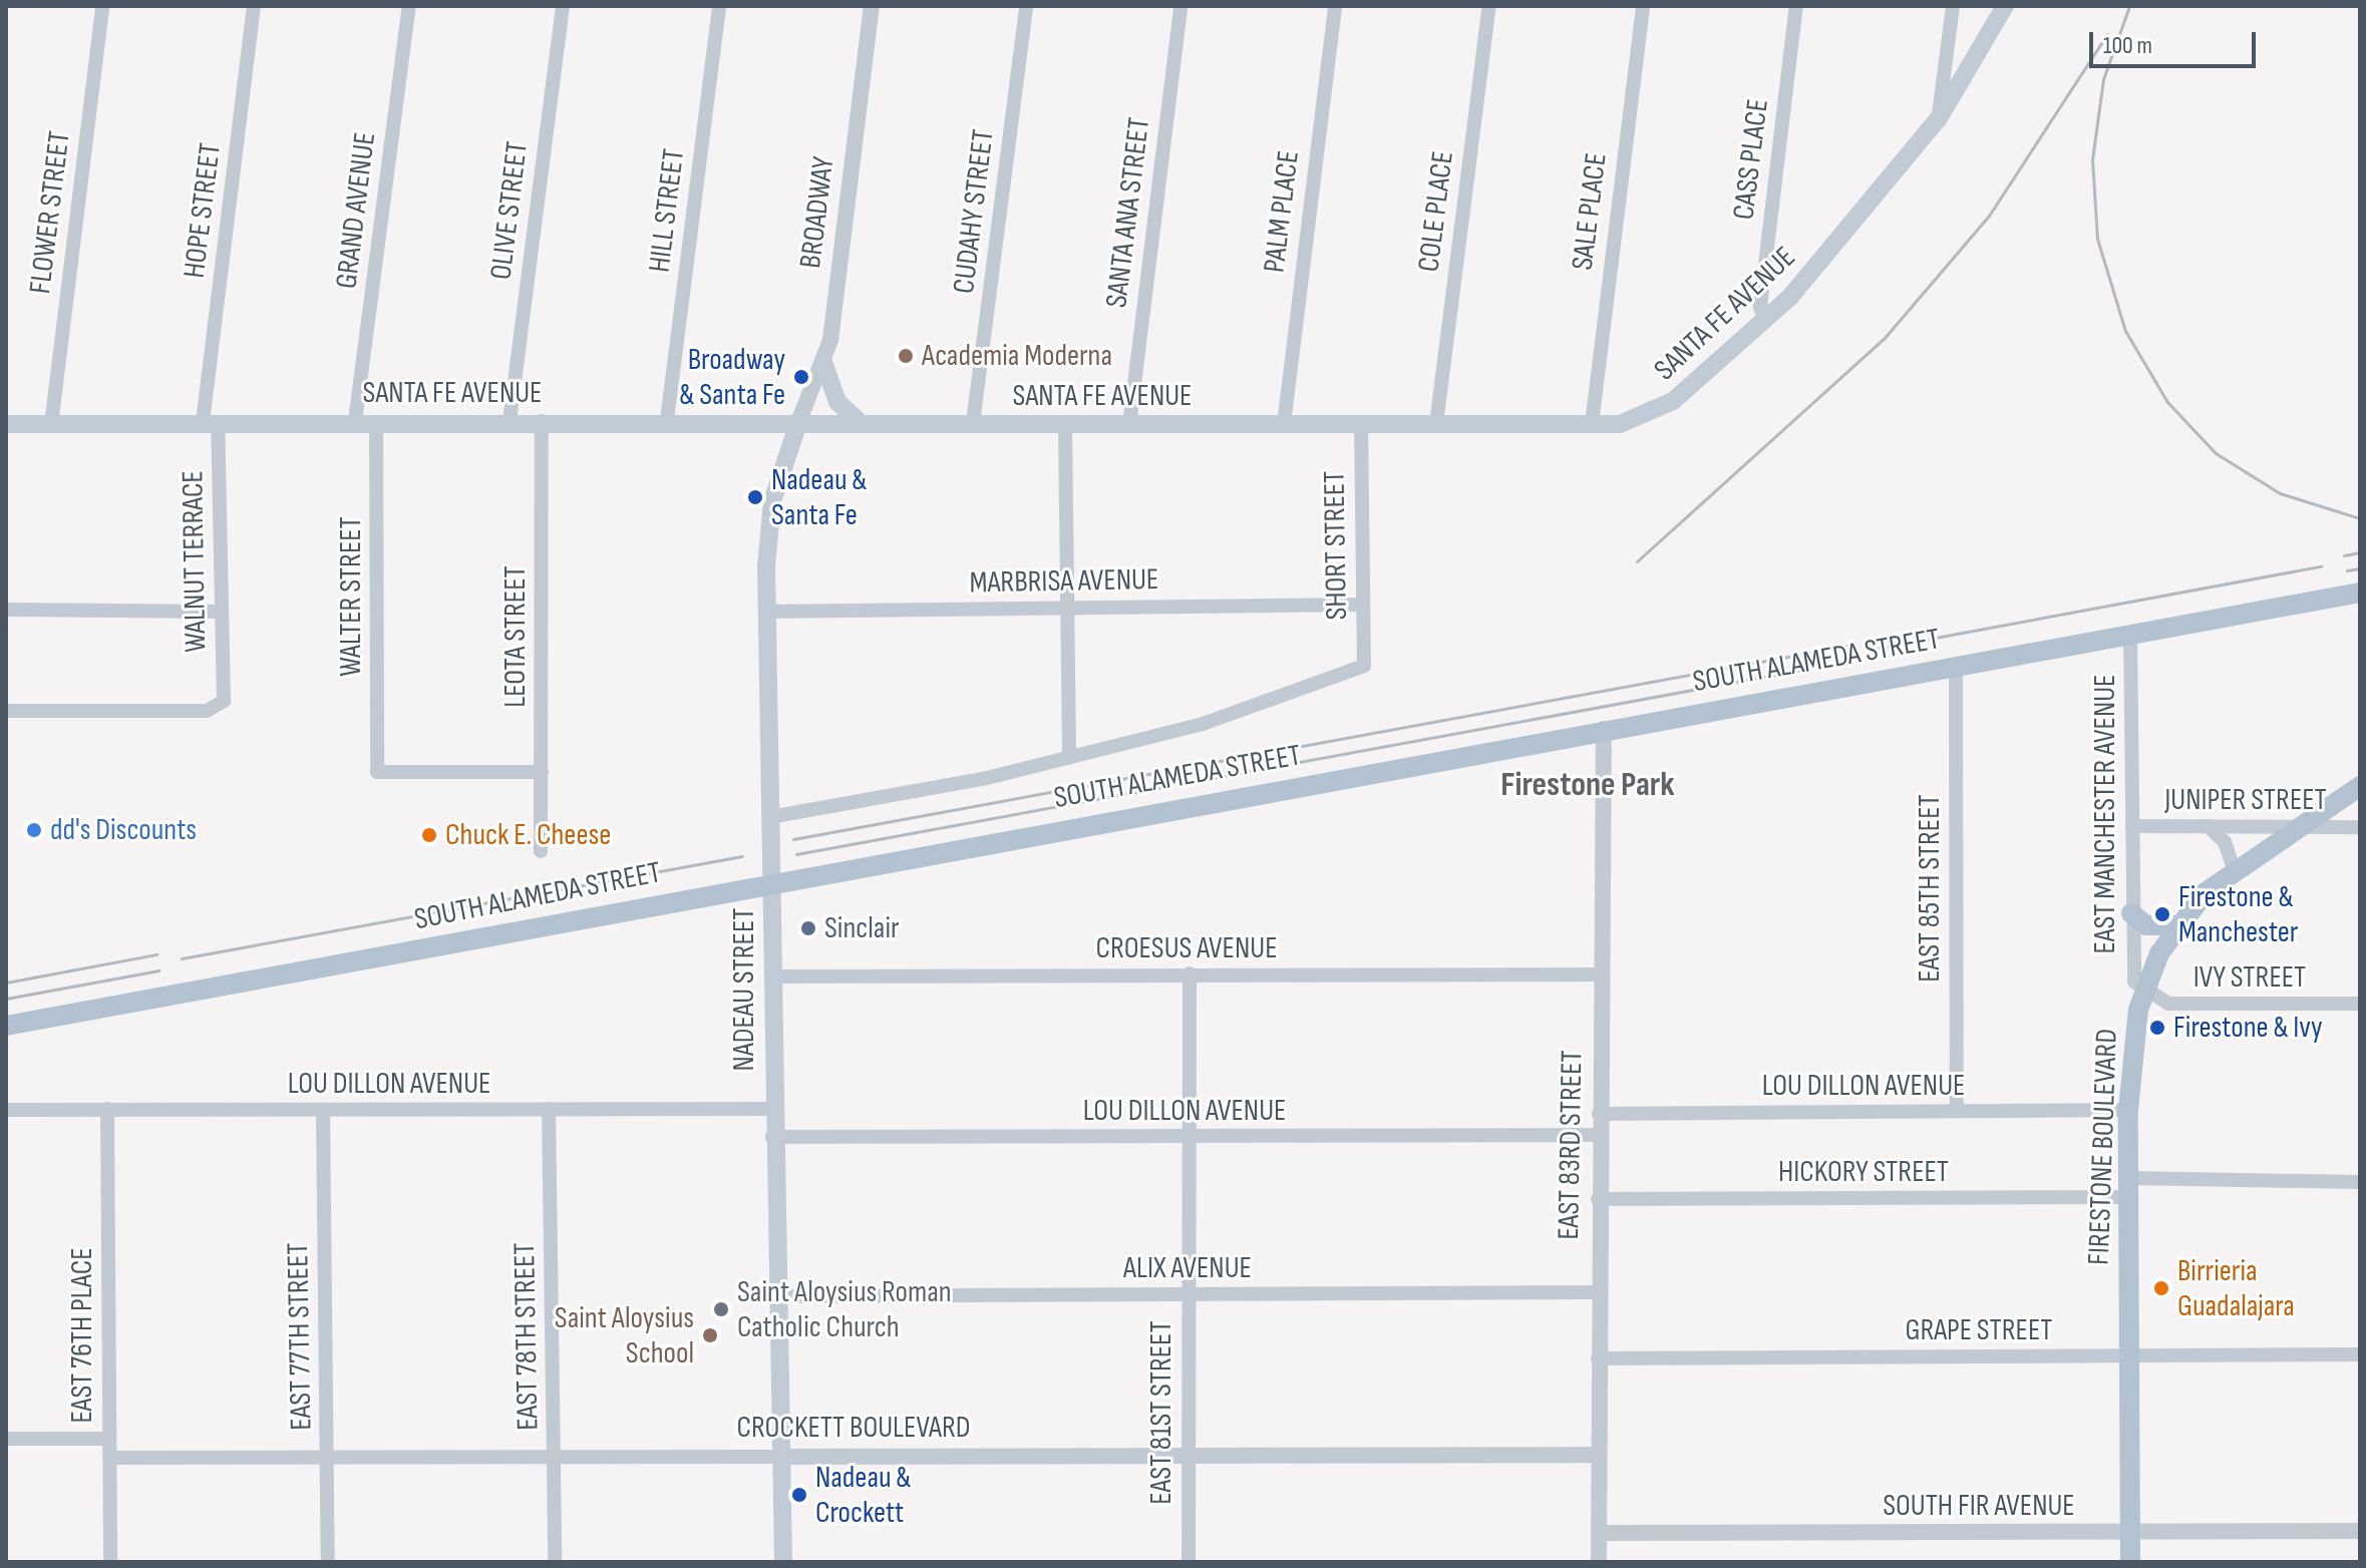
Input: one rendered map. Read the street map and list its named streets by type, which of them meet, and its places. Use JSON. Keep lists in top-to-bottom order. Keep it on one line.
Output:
{"streets":{"main road":["SANTA FE AVENUE","SOUTH ALAMEDA STREET","NADEAU STREET","FIRESTONE BOULEVARD"],"street":["CASS PLACE","HOPE STREET","GRAND AVENUE","OLIVE STREET","HILL STREET","CUDAHY STREET","PALM PLACE","COLE PLACE","SALE PLACE","FLOWER STREET","BROADWAY","SANTA ANA STREET","SHORT STREET","WALNUT TERRACE","MARBRISA AVENUE","WALTER STREET","LEOTA STREET","JUNIPER STREET","EAST MANCHESTER AVENUE","EAST 85TH STREET","CROESUS AVENUE","IVY STREET","LOU DILLON AVENUE","EAST 83RD STREET","HICKORY STREET","ALIX AVENUE","GRAPE STREET","EAST 76TH PLACE","EAST 77TH STREET","EAST 78TH STREET","EAST 81ST STREET","CROCKETT BOULEVARD","SOUTH FIR AVENUE"]},"crossings":[["CASS PLACE","SANTA FE AVENUE"],["HOPE STREET","SANTA FE AVENUE"],["HOPE STREET","WALNUT TERRACE"],["GRAND AVENUE","SANTA FE AVENUE"],["OLIVE STREET","SANTA FE AVENUE"],["HILL STREET","SANTA FE AVENUE"],["CUDAHY STREET","SANTA FE AVENUE"],["PALM PLACE","SANTA FE AVENUE"],["COLE PLACE","SANTA FE AVENUE"],["SALE PLACE","SANTA FE AVENUE"],["FLOWER STREET","SANTA FE AVENUE"],["BROADWAY","SANTA FE AVENUE"],["BROADWAY","NADEAU STREET"],["SANTA ANA STREET","SANTA FE AVENUE"],["SANTA FE AVENUE","SHORT STREET"],["SANTA FE AVENUE","WALNUT TERRACE"],["SANTA FE AVENUE","WALTER STREET"],["SANTA FE AVENUE","LEOTA STREET"],["SANTA FE AVENUE","NADEAU STREET"],["SHORT STREET","MARBRISA AVENUE"],["SHORT STREET","SOUTH ALAMEDA STREET"],["MARBRISA AVENUE","NADEAU STREET"],["WALTER STREET","LEOTA STREET"],["SOUTH ALAMEDA STREET","EAST MANCHESTER AVENUE"],["SOUTH ALAMEDA STREET","EAST 85TH STREET"],["SOUTH ALAMEDA STREET","NADEAU STREET"],["SOUTH ALAMEDA STREET","EAST 83RD STREET"],["JUNIPER STREET","EAST MANCHESTER AVENUE"],["JUNIPER STREET","FIRESTONE BOULEVARD"],["EAST MANCHESTER AVENUE","IVY STREET"],["EAST MANCHESTER AVENUE","FIRESTONE BOULEVARD"],["EAST 85TH STREET","LOU DILLON AVENUE"],["CROESUS AVENUE","NADEAU STREET"],["CROESUS AVENUE","EAST 83RD STREET"],["CROESUS AVENUE","EAST 81ST STREET"],["IVY STREET","FIRESTONE BOULEVARD"],["NADEAU STREET","LOU DILLON AVENUE"],["NADEAU STREET","ALIX AVENUE"],["NADEAU STREET","CROCKETT BOULEVARD"],["LOU DILLON AVENUE","EAST 83RD STREET"],["LOU DILLON AVENUE","FIRESTONE BOULEVARD"],["LOU DILLON AVENUE","EAST 76TH PLACE"],["LOU DILLON AVENUE","EAST 77TH STREET"],["LOU DILLON AVENUE","EAST 78TH STREET"],["LOU DILLON AVENUE","EAST 81ST STREET"],["EAST 83RD STREET","HICKORY STREET"],["EAST 83RD STREET","ALIX AVENUE"],["EAST 83RD STREET","GRAPE STREET"],["EAST 83RD STREET","CROCKETT BOULEVARD"],["EAST 83RD STREET","SOUTH FIR AVENUE"],["FIRESTONE BOULEVARD","HICKORY STREET"],["FIRESTONE BOULEVARD","GRAPE STREET"],["FIRESTONE BOULEVARD","SOUTH FIR AVENUE"],["ALIX AVENUE","EAST 81ST STREET"],["EAST 76TH PLACE","CROCKETT BOULEVARD"],["EAST 77TH STREET","CROCKETT BOULEVARD"],["EAST 78TH STREET","CROCKETT BOULEVARD"],["EAST 81ST STREET","CROCKETT BOULEVARD"]],"districts":["Firestone Park"],"places":["Academia Moderna","Broadway & Santa Fe","Nadeau & Santa Fe","dd's Discounts","Chuck E. Cheese","Firestone & Manchester","Sinclair","Firestone & Ivy","Birrieria Guadalajara","Saint Aloysius Roman Catholic Church","Saint Aloysius School","Nadeau & Crockett"],"scale_bar":"100 m"}
